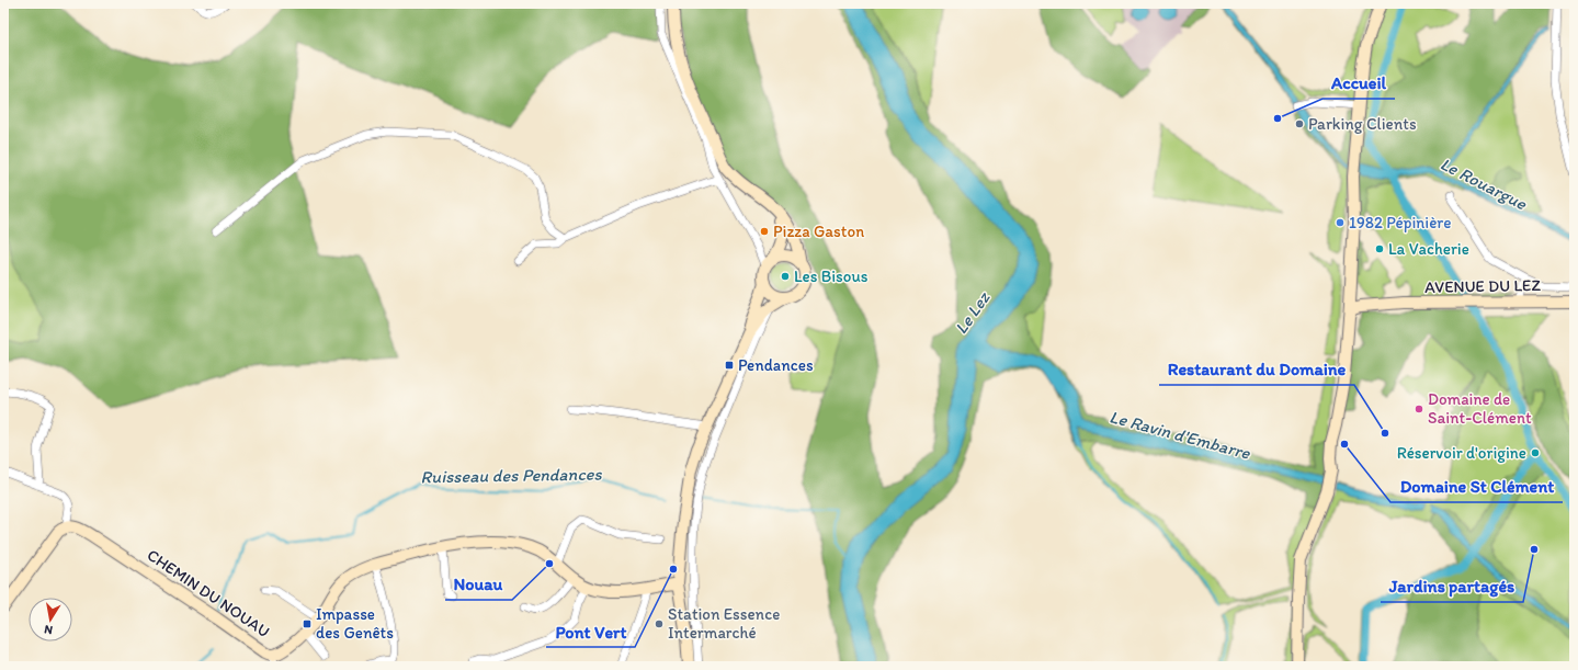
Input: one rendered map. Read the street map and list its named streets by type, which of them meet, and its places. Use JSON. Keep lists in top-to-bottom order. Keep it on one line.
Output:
{"streets":{"street":["AVENUE DU LEZ","CHEMIN DU NOUAU"]},"water":["Le Rouargue","Le Lez","Le Ravin d'Embarre","Ruisseau des Pendances"],"places":{"other":["Accueil","Parking Clients","1982 Pépinière","Pizza Gaston","La Vacherie","Les Bisous","Domaine de Saint-Clément","Restaurant du Domaine","Domaine St Clément","Réservoir d'origine","Jardins partagés","Nouau","Pont Vert","Station Essence Intermarché"],"transit":["Pendances","Impasse des Genêts"]},"north":"bottom"}
